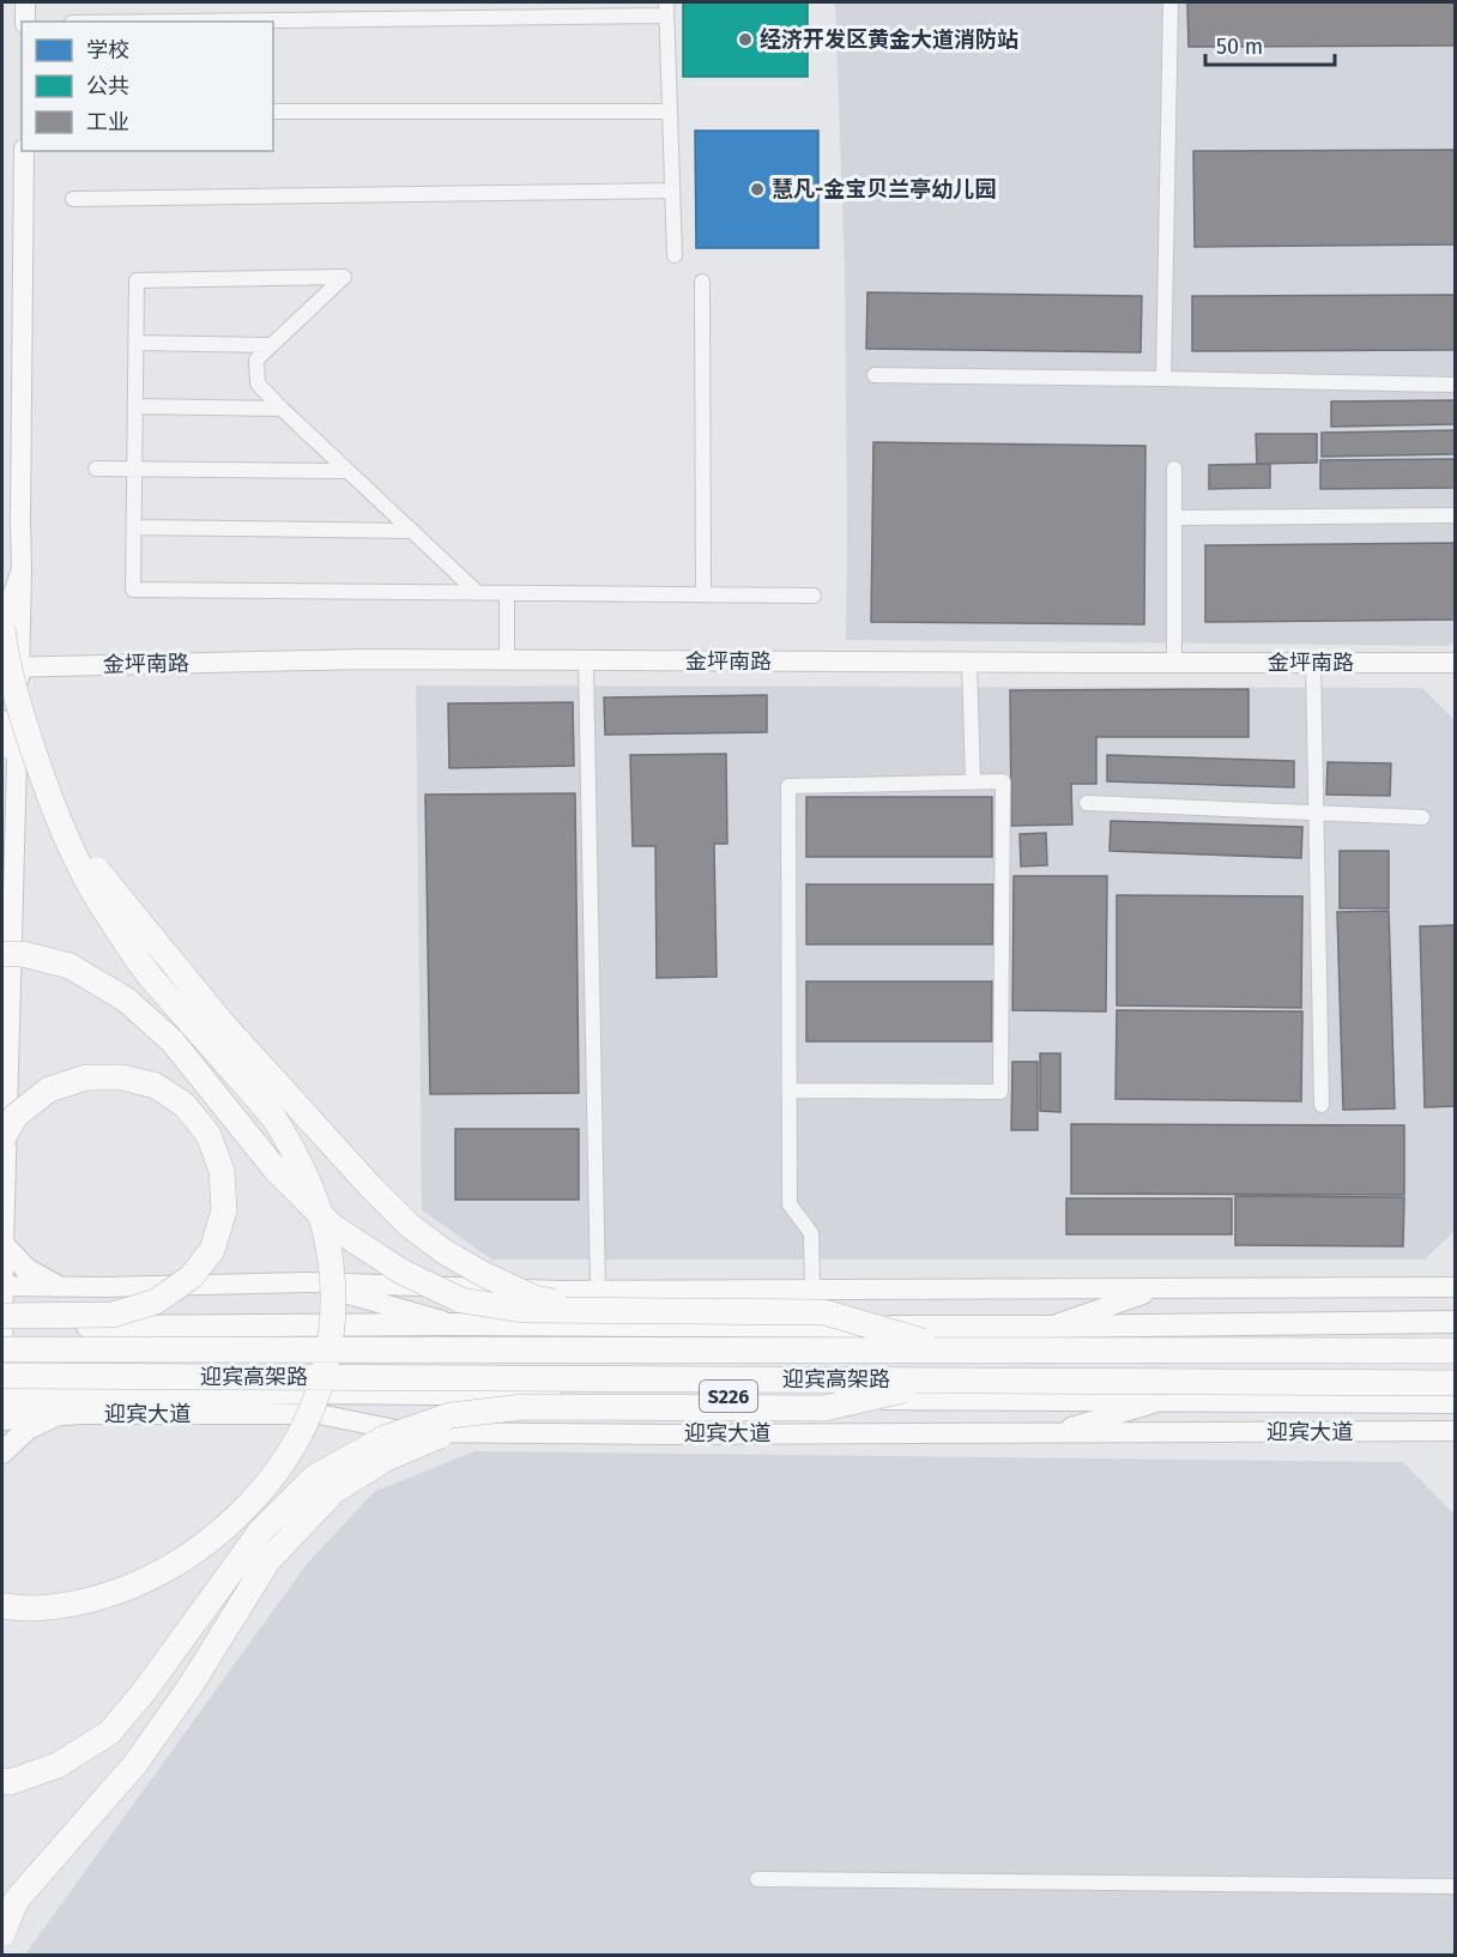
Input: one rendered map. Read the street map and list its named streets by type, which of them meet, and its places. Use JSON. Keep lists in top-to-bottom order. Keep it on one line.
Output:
{"streets":{"highway":["迎宾高架路"],"main road":["S226","迎宾大道"],"street":["金坪南路"]},"places":["经济开发区黄金大道消防站","慧凡-金宝贝兰亭幼儿园"],"legend":["学校","公共","工业"],"scale_bar":"50 m"}
